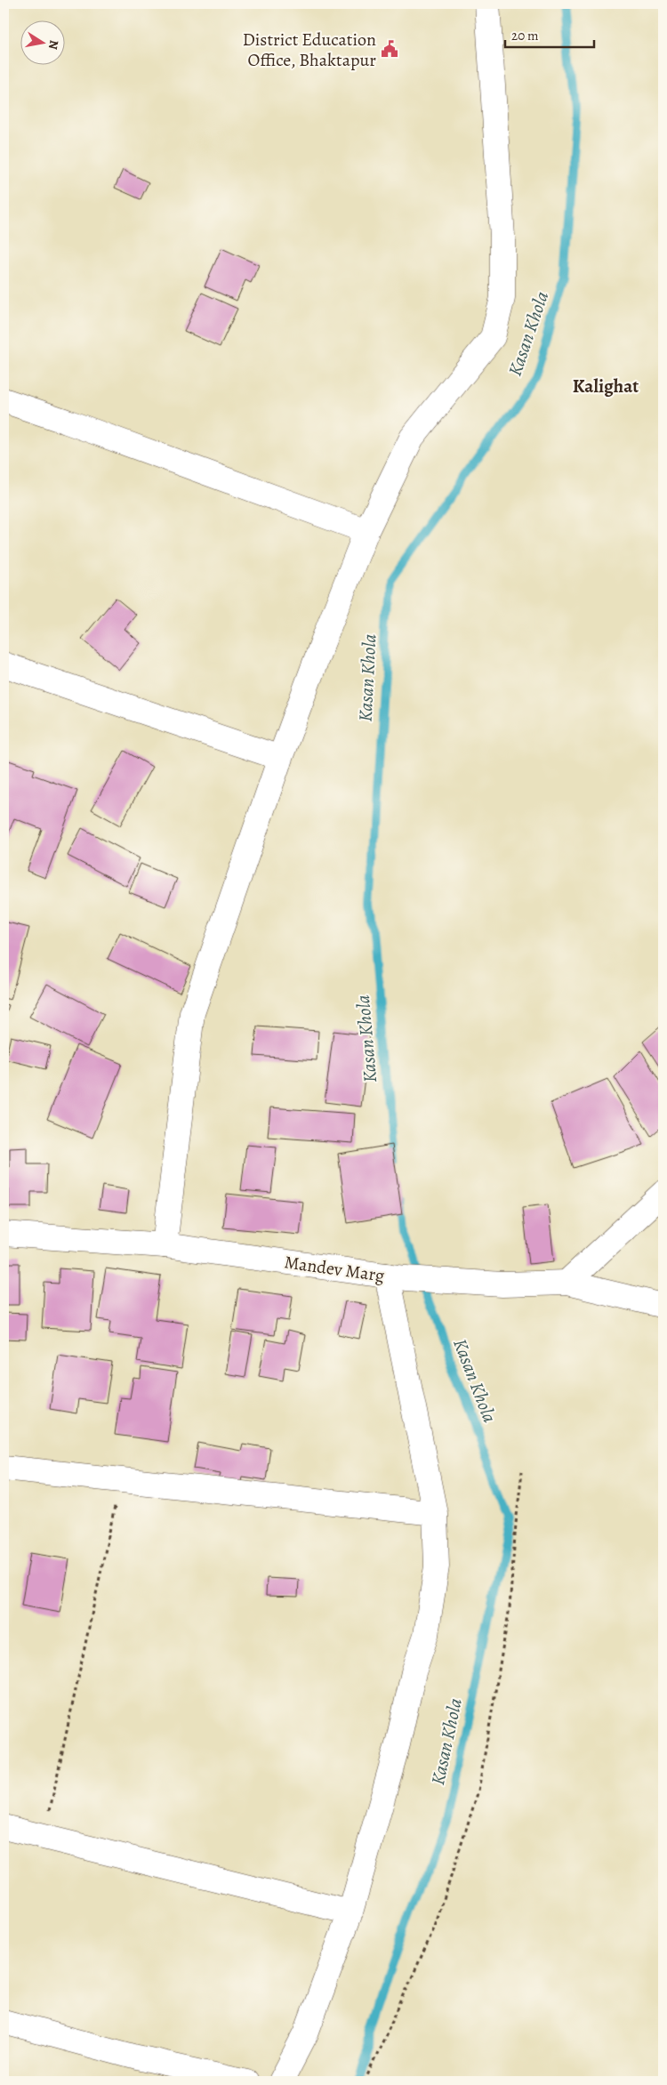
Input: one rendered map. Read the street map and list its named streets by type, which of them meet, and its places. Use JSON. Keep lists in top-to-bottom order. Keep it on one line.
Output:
{"streets":{"street":["Mandev Marg"]},"districts":["Kalighat"],"water":["Kasan Khola"],"places":{"public building":["District Education Office, Bhaktapur"]},"scale_bar":"20 m","north":"right"}
